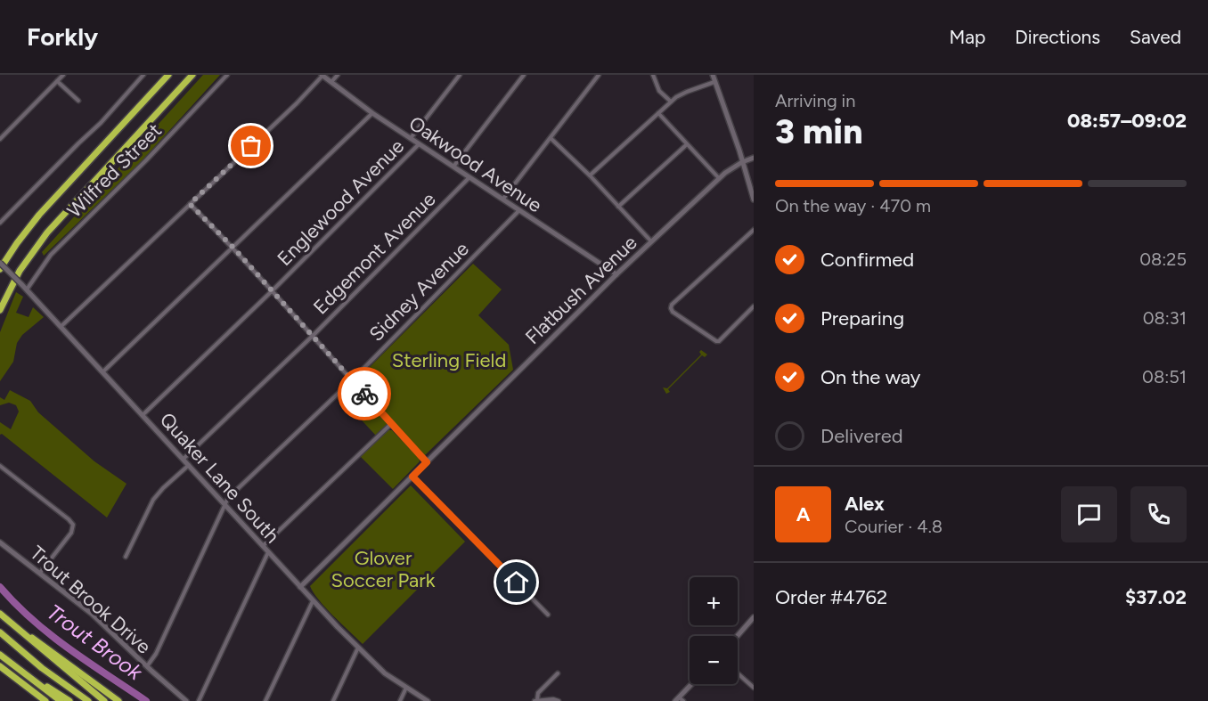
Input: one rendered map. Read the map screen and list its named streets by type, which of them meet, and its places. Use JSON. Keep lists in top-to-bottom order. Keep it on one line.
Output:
{"streets":{"street":["Oakwood Avenue","Wilfred Street","Englewood Avenue","Edgemont Avenue","Flatbush Avenue","Sidney Avenue","Quaker Lane South","Trout Brook Drive"]},"crossings":[["Oakwood Avenue","Englewood Avenue"],["Oakwood Avenue","Edgemont Avenue"],["Oakwood Avenue","Flatbush Avenue"],["Oakwood Avenue","Sidney Avenue"],["Wilfred Street","Quaker Lane South"],["Englewood Avenue","Quaker Lane South"],["Edgemont Avenue","Quaker Lane South"],["Flatbush Avenue","Quaker Lane South"],["Sidney Avenue","Quaker Lane South"],["Sidney Avenue","Trout Brook Drive"]],"water":["Trout Brook"],"parks":["Sterling Field","Glover Soccer Park"],"page":{"header":"Forkly","nav":["Map","Directions","Saved"],"heading":["3 min","Arriving in","08:57–09:02"],"panel":["Alex","Courier · 4.8","Order #4762","$37.02"],"bar":"On the way · 470 m","list":[["Confirmed","08:25"],["Preparing","08:31"],["On the way","08:51"],"Delivered"],"round":"A","map_buttons":["+","−"]}}
